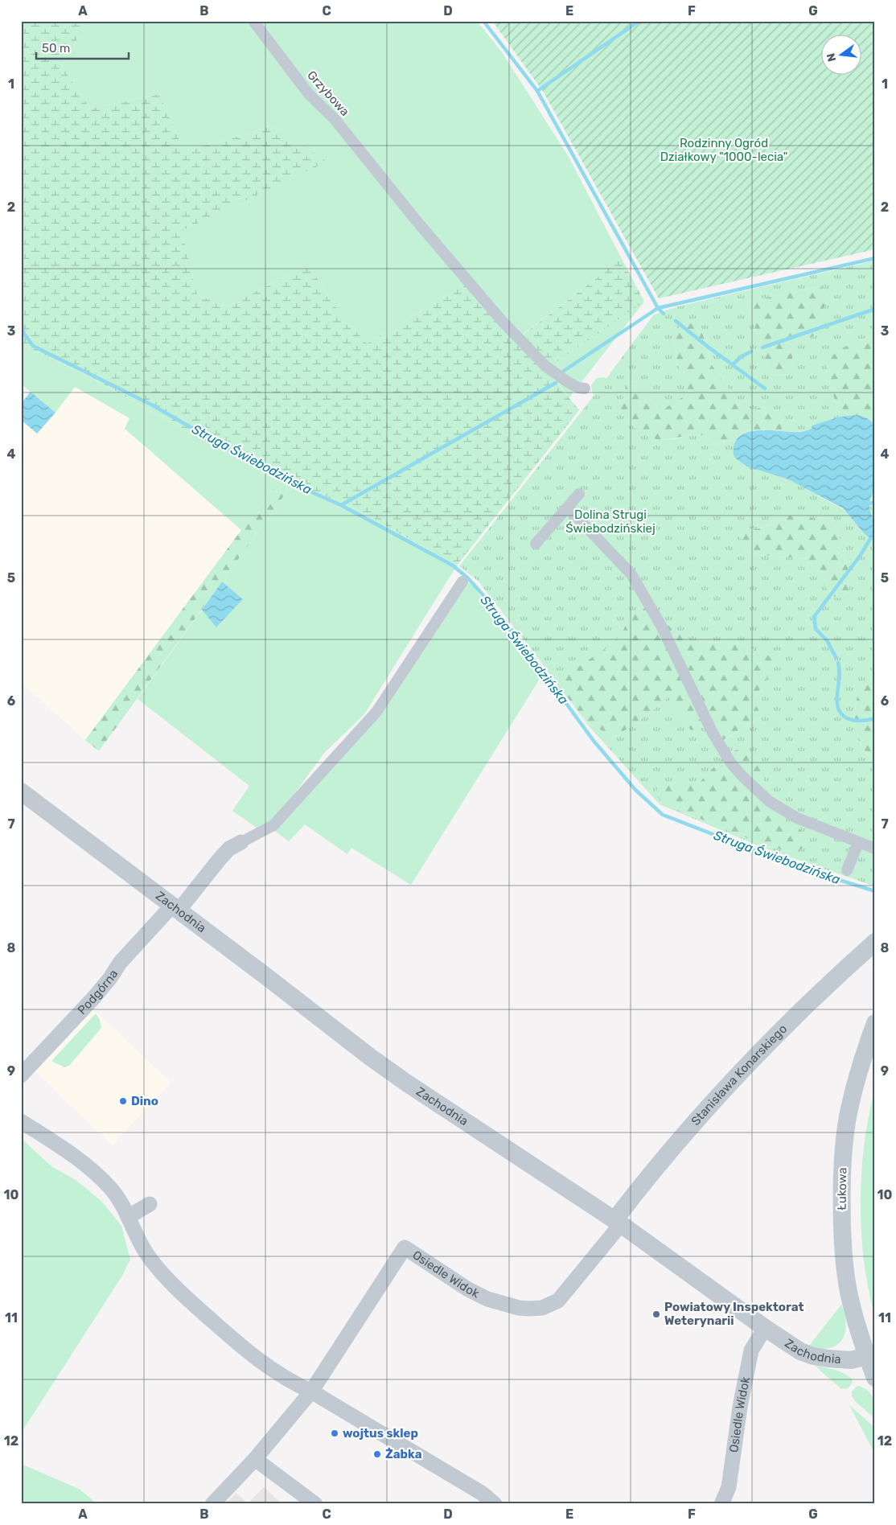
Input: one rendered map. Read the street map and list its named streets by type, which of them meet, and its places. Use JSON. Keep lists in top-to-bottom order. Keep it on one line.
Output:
{"streets":{"street":["Grzybowa","Zachodnia","Podgórna","Stanisława Konarskiego","Łukowa","Osiedle Widok"]},"crossings":[["Zachodnia","Podgórna"],["Zachodnia","Stanisława Konarskiego"],["Zachodnia","Łukowa"],["Zachodnia","Osiedle Widok"],["Stanisława Konarskiego","Osiedle Widok"]],"water":["Struga Świebodzińska"],"parks":["Rodzinny Ogród Działkowy \"1000-lecia\"","Dolina Strugi Świebodzińskiej"],"places":["Dino","Powiatowy Inspektorat Weterynarii","wojtus sklep","Żabka"],"scale_bar":"50 m","north":"left","grid":{"columns":["A","B","C","D","E","F","G"],"rows":["1","2","3","4","5","6","7","8","9","10","11","12"]}}
